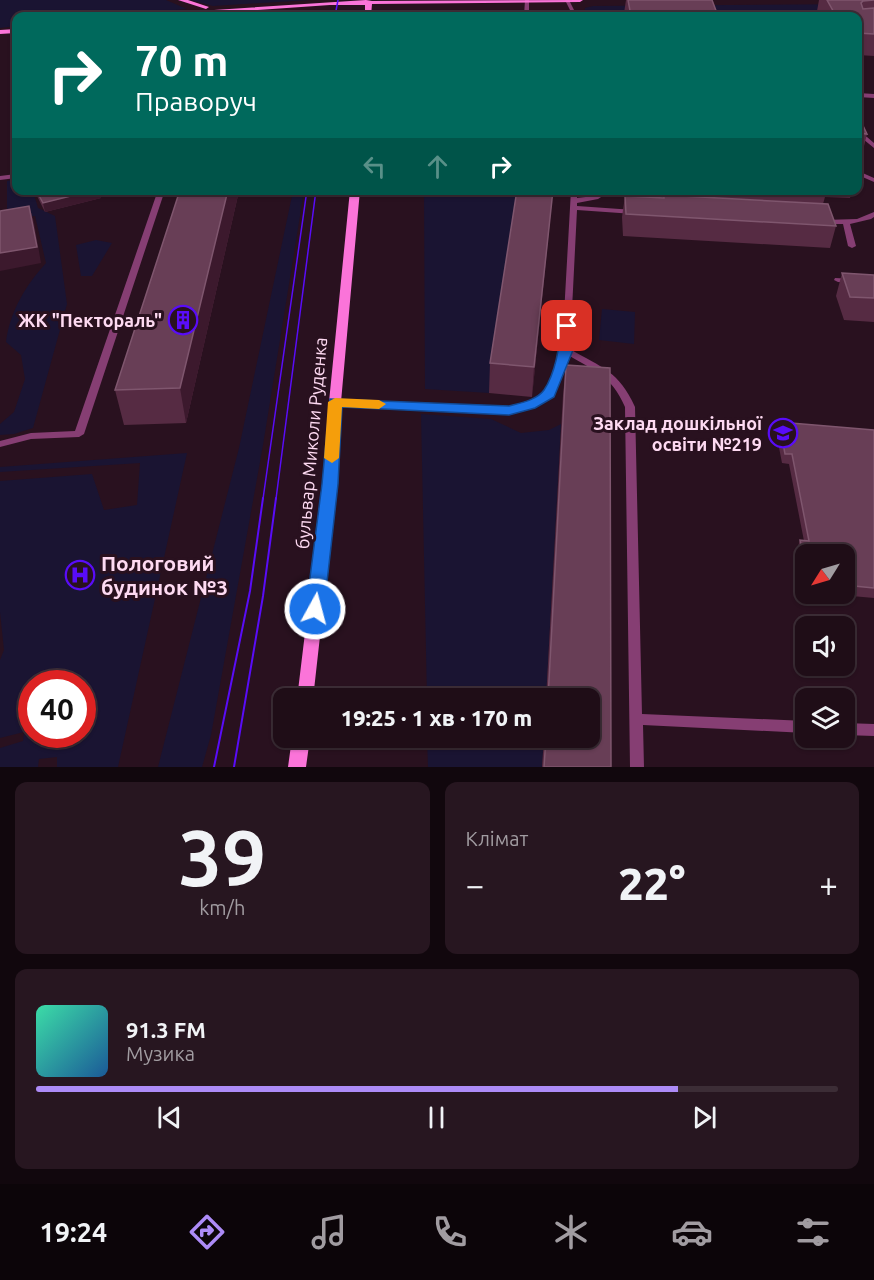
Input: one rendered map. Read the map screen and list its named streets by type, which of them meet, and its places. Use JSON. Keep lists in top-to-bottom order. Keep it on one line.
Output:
{"streets":{"main road":["бульвар Миколи Руденка"]},"places":{"building":["ЖК \"Пектораль\""],"school or university":["Заклад дошкільної освіти №219"],"hospital":["Пологовий будинок №3"]},"north":"bottom left","page":{"turn":["70 m","Праворуч"],"limit":"40","trip":"19:25 · 1 хв · 170 m","tile":[["39","km/h"],"Клімат"],"heat":["−","22°","+"],"song":["91.3 FM","Музика"],"tabs":"19:24"}}
